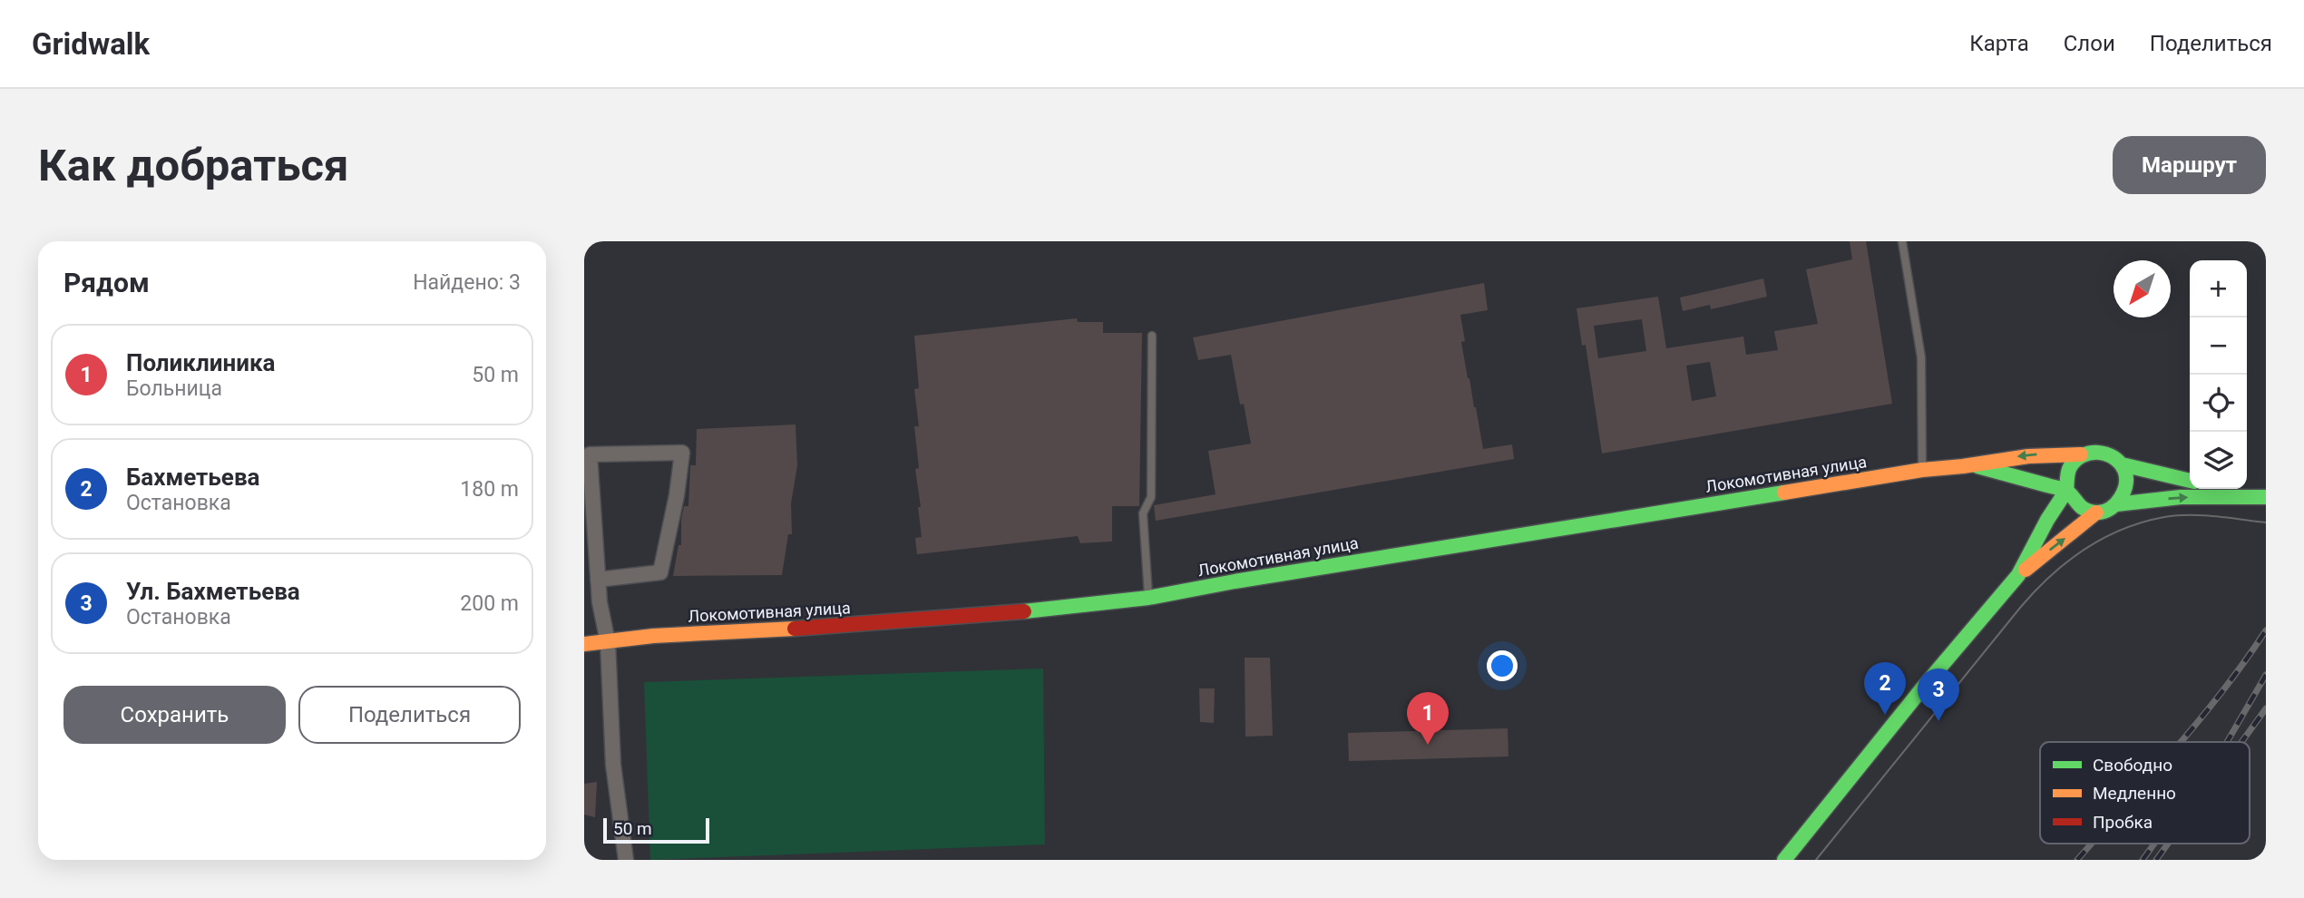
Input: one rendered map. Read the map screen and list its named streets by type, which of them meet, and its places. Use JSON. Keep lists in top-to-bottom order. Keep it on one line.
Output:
{"streets":{"main road":["Локомотивная улица"]},"legend":["Свободно","Медленно","Пробка"],"scale_bar":"50 m","north":"bottom left","page":{"header":"Gridwalk","nav":["Карта","Слои","Поделиться"],"buttons":["Маршрут",["Сохранить","Поделиться"]],"title":"Как добраться","heading":["Рядом","Найдено: 3"],"map_buttons":["+","−"],"list":[{"mark":"1","name":"Поликлиника","note":"Больница","value":"50 m"},{"mark":"2","name":"Бахметьева","note":"Остановка","value":"180 m"},{"mark":"3","name":"Ул. Бахметьева","note":"Остановка","value":"200 m"}],"pins":["2","3","1"],"scale":"50 m"}}
